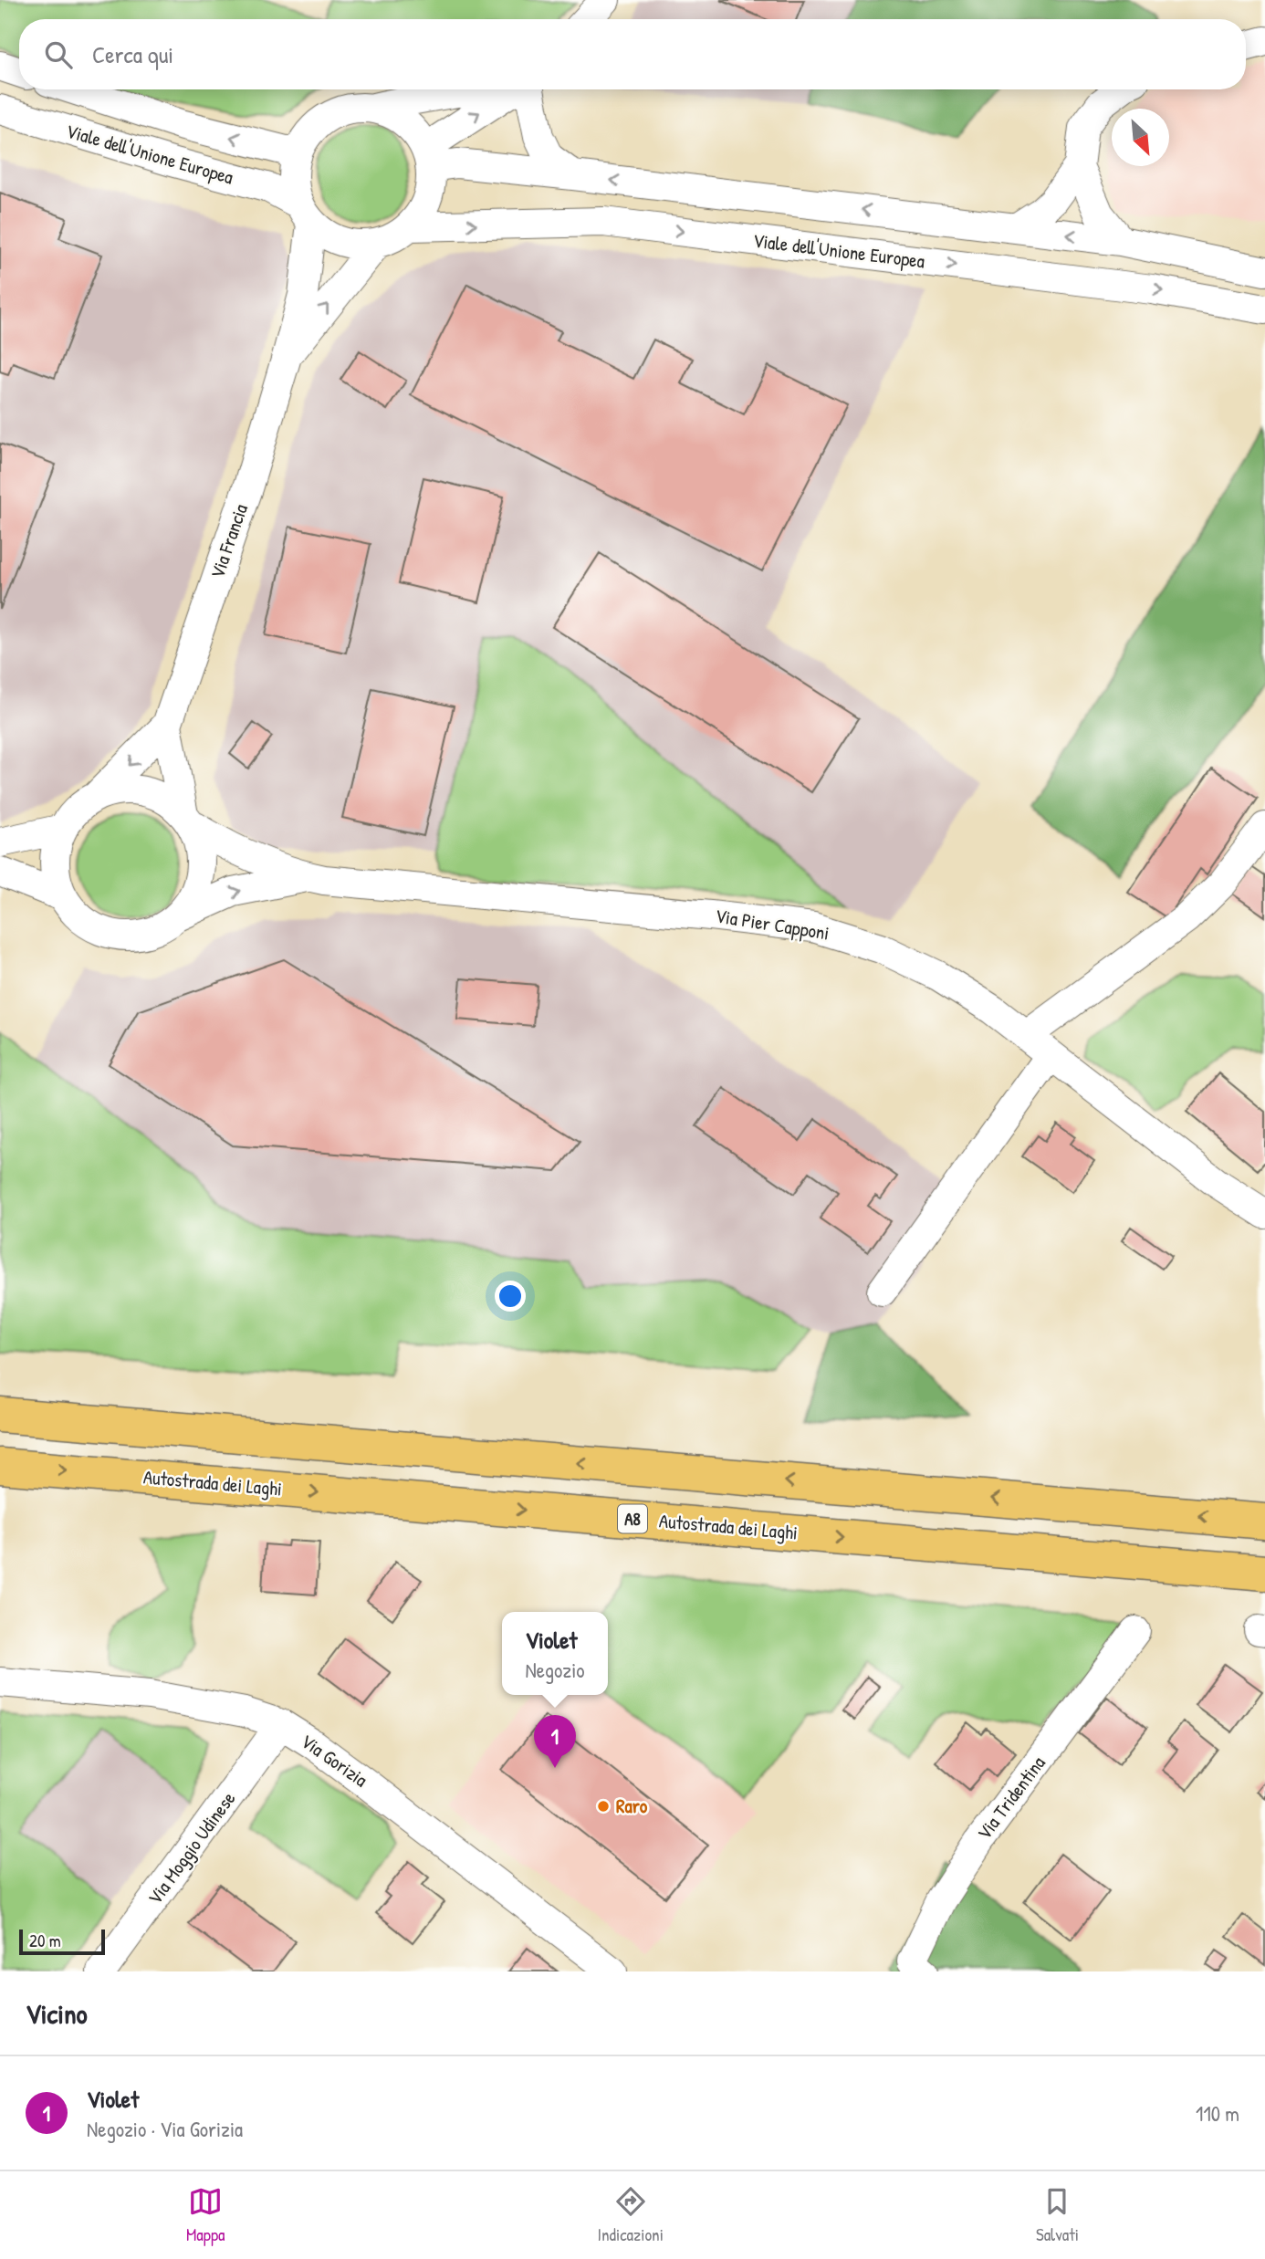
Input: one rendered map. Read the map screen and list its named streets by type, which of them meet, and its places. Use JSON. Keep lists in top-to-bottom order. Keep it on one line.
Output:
{"streets":{"highway":["Autostrada dei Laghi","A8"],"street":["Viale dell'Unione Europea","Via Francia","Via Pier Capponi","Via Gorizia","Via Tridentina","Via Moggio Udinese"]},"crossings":[["Viale dell'Unione Europea","Via Francia"],["Via Francia","Via Pier Capponi"],["Via Gorizia","Via Moggio Udinese"]],"places":["Raro"],"scale_bar":"20 m","north":"bottom right","page":{"search":"Cerca qui","popup":["Violet","Negozio"],"pins":"1","scale":"20 m","heading":"Vicino","list":[{"mark":"1","name":"Violet","note":"Negozio · Via Gorizia","value":"110 m"}],"nav":["Mappa","Indicazioni","Salvati"]}}
